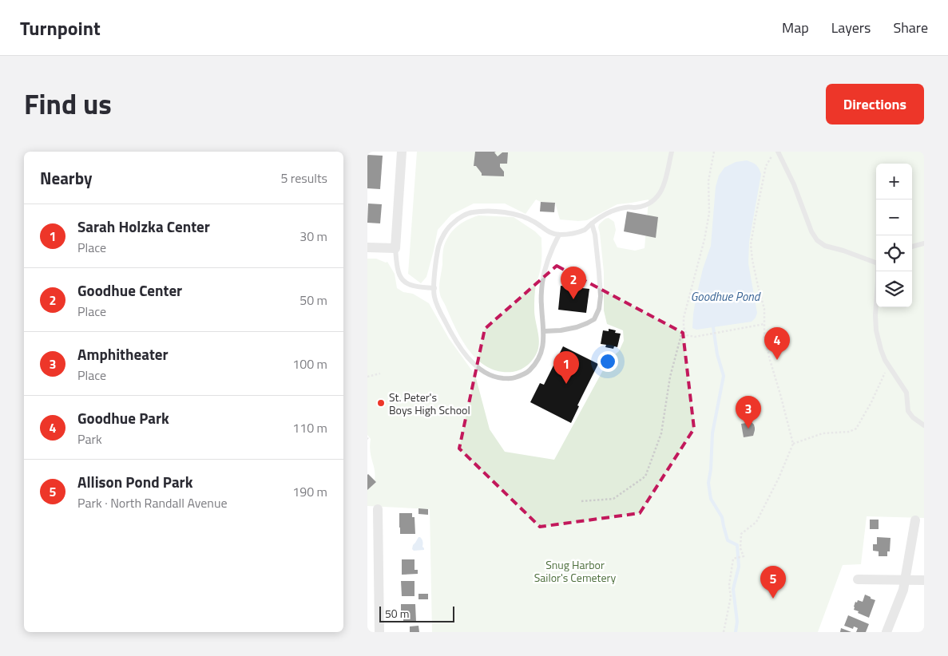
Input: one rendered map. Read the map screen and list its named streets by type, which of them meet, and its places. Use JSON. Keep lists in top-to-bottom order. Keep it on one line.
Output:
{"water":["Goodhue Pond"],"parks":["Snug Harbor Sailor's Cemetery"],"places":["St. Peter's Boys High School"],"scale_bar":"50 m","page":{"header":"Turnpoint","nav":["Map","Layers","Share"],"title":"Find us","buttons":"Directions","heading":["Nearby","5 results"],"map_buttons":["+","−"],"list":[{"mark":"1","name":"Sarah Holzka Center","note":"Place","value":"30 m"},{"mark":"2","name":"Goodhue Center","note":"Place","value":"50 m"},{"mark":"3","name":"Amphitheater","note":"Place","value":"100 m"},{"mark":"4","name":"Goodhue Park","note":"Park","value":"110 m"},{"mark":"5","name":"Allison Pond Park","note":"Park · North Randall Avenue","value":"190 m"}],"pins":["2","4","1","3","5"],"scale":"50 m"}}
